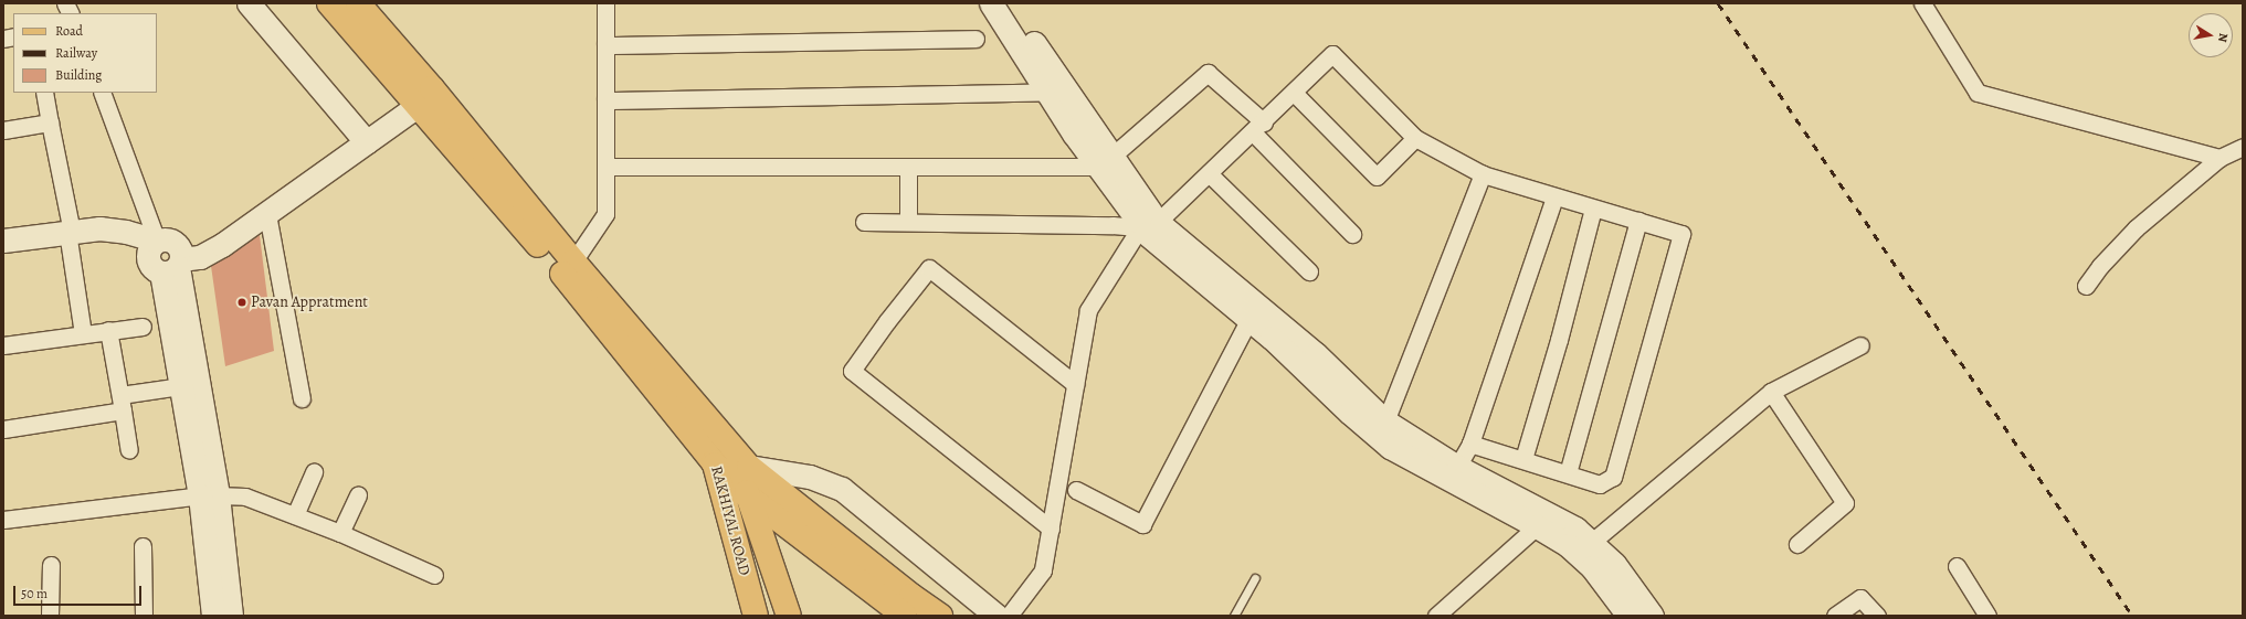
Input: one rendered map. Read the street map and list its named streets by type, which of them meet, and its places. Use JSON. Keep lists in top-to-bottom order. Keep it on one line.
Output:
{"streets":{"main road":["RAKHIYAL ROAD"]},"places":["Pavan Appratment"],"legend":["Road","Railway","Building"],"scale_bar":"50 m","north":"right"}
